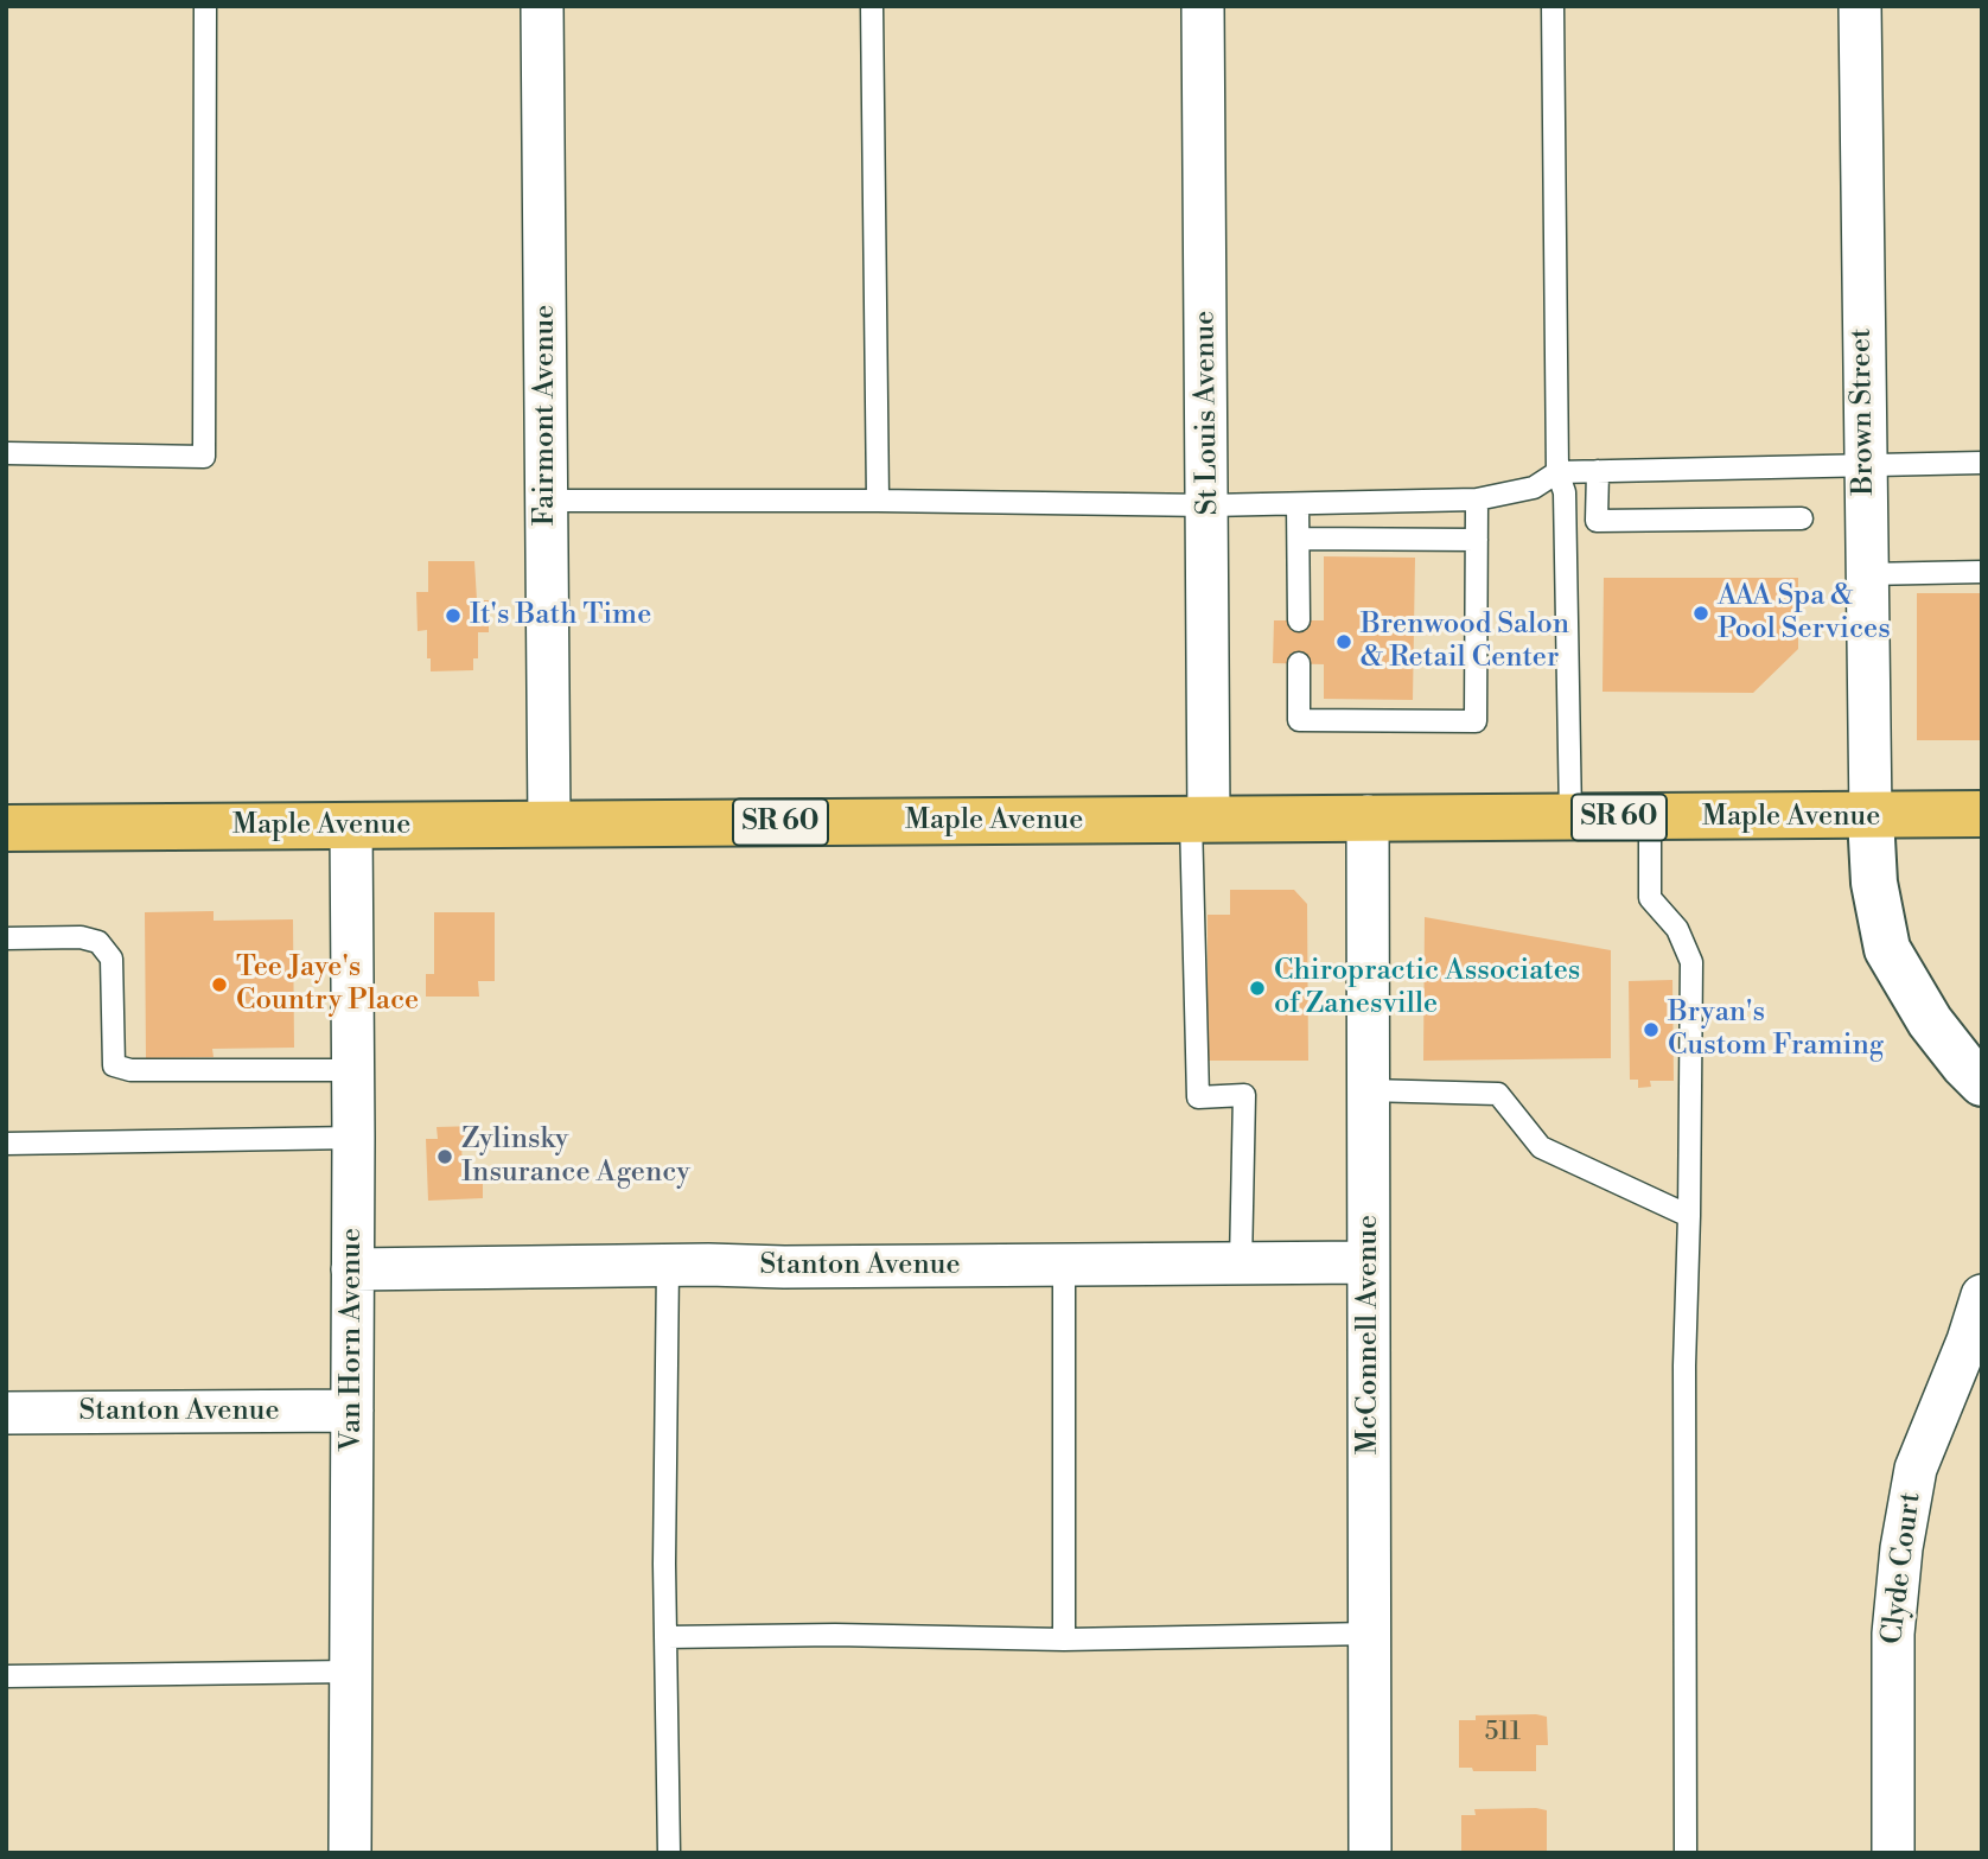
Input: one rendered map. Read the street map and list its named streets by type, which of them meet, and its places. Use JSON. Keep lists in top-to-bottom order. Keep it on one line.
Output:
{"streets":{"main road":["SR 60","Maple Avenue"],"street":["Brown Street","St Louis Avenue","Fairmont Avenue","Stanton Avenue","McConnell Avenue","Van Horn Avenue","Clyde Court"]},"crossings":[["Brown Street","Maple Avenue"],["St Louis Avenue","Maple Avenue"],["Fairmont Avenue","Maple Avenue"],["Maple Avenue","McConnell Avenue"],["Maple Avenue","Van Horn Avenue"],["Stanton Avenue","McConnell Avenue"],["Stanton Avenue","Van Horn Avenue"]],"places":["AAA Spa & Pool Services","It's Bath Time","Brenwood Salon & Retail Center","Tee Jaye's Country Place","Chiropractic Associates of Zanesville","Bryan's Custom Framing","Zylinsky Insurance Agency"],"house_numbers":["511"]}
